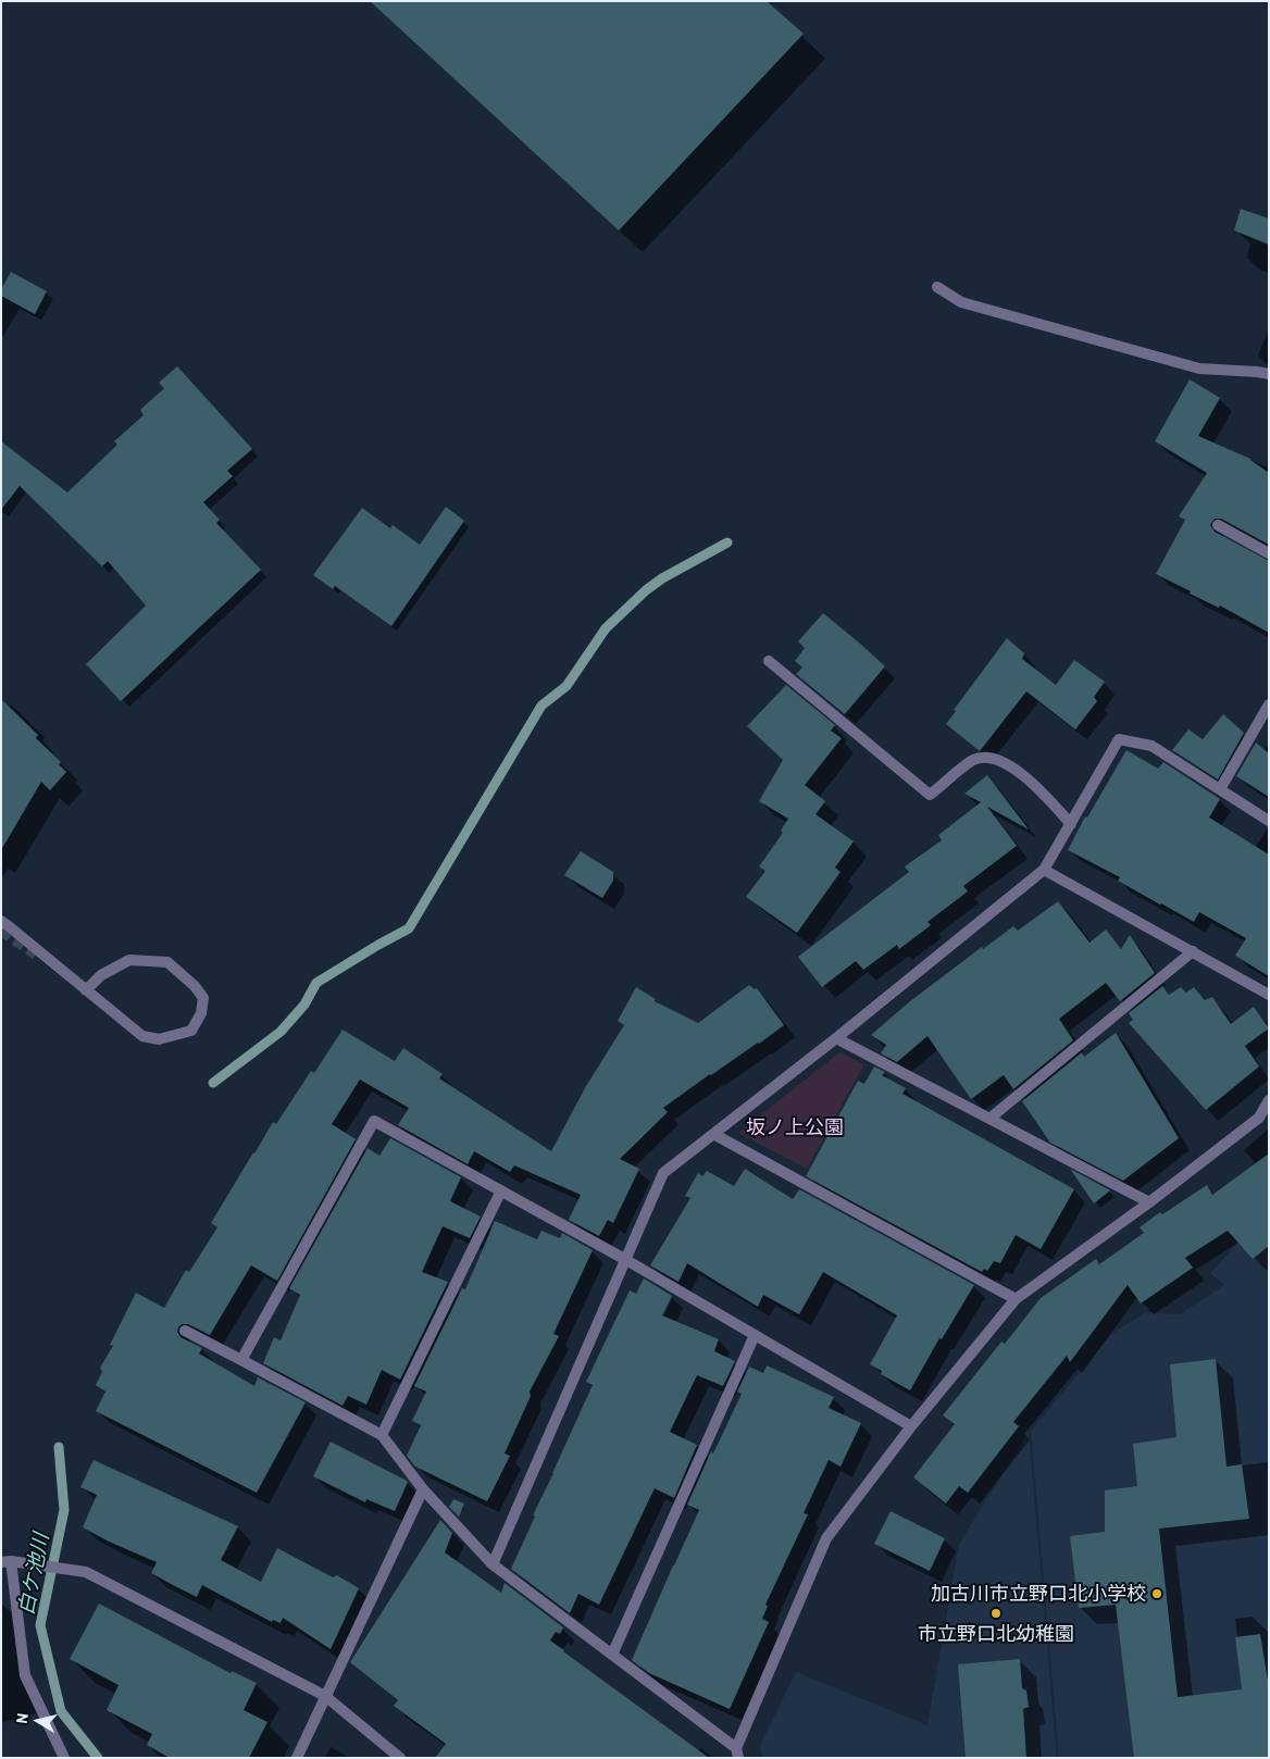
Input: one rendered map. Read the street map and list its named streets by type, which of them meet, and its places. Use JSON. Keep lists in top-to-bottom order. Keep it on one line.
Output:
{"water":["白ケ池川"],"parks":["坂ノ上公園"],"places":["加古川市立野口北小学校","市立野口北幼稚園"],"north":"left"}
